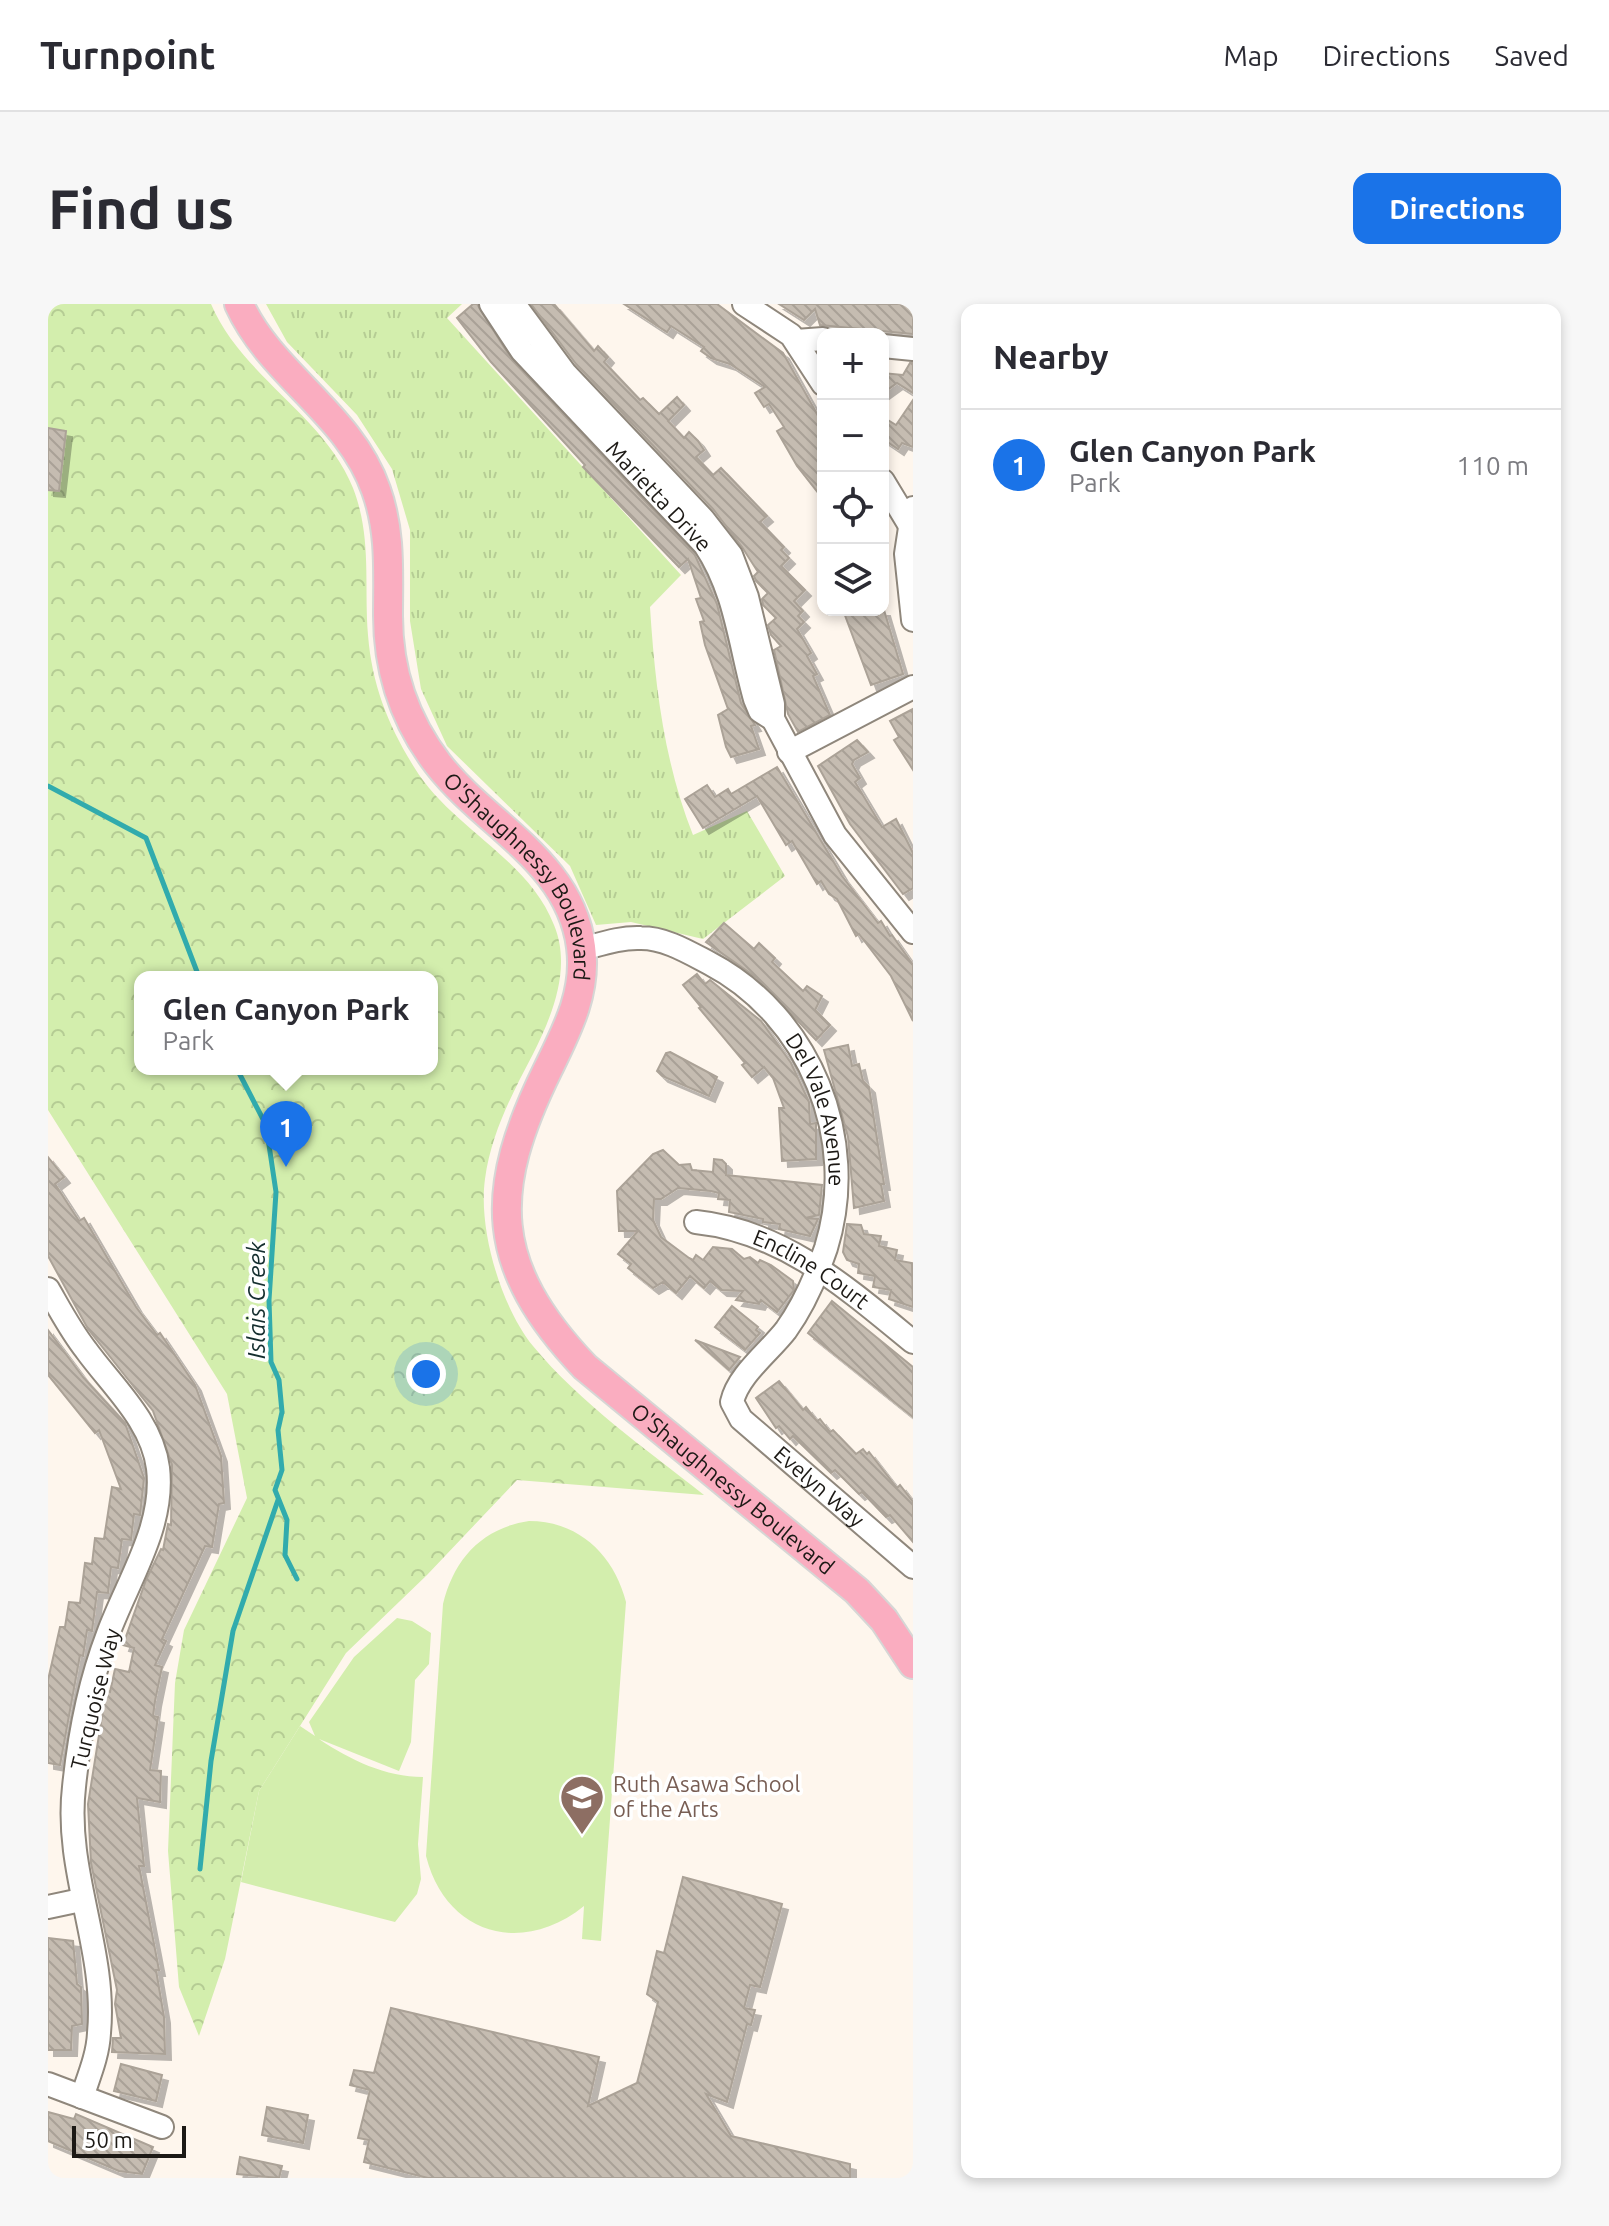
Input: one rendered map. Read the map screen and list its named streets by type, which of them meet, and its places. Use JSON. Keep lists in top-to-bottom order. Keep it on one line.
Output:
{"streets":{"main road":["O'Shaughnessy Boulevard"],"street":["Marietta Drive","Del Vale Avenue","Encline Court","Evelyn Way","Turquoise Way"]},"crossings":[["O'Shaughnessy Boulevard","Del Vale Avenue"],["Del Vale Avenue","Encline Court"],["Del Vale Avenue","Evelyn Way"]],"water":["Islais Creek"],"places":{"school or university":["Ruth Asawa School of the Arts"]},"scale_bar":"50 m","page":{"header":"Turnpoint","nav":["Map","Directions","Saved"],"buttons":"Directions","title":"Find us","heading":"Nearby","map_buttons":["+","−"],"list":[{"mark":"1","name":"Glen Canyon Park","note":"Park","value":"110 m"}],"popup":["Glen Canyon Park","Park"],"pins":"1","scale":"50 m"}}
